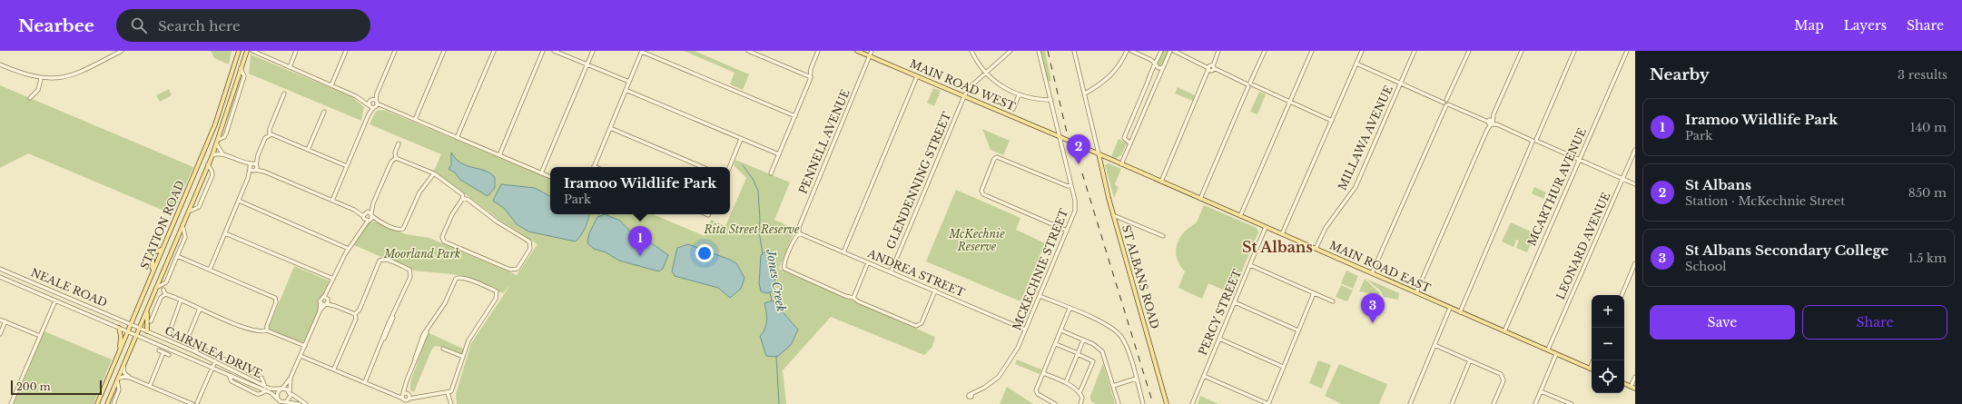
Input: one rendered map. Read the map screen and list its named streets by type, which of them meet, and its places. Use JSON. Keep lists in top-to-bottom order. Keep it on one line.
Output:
{"streets":{"main road":["MAIN ROAD WEST","STATION ROAD","MAIN ROAD EAST","ST ALBANS ROAD"],"street":["MILLAWA AVENUE","PENNELL AVENUE","GLENDENNING STREET","MCARTHUR AVENUE","LEONARD AVENUE","MCKECHNIE STREET","ANDREA STREET","NEALE ROAD","PERCY STREET","CAIRNLEA DRIVE"]},"crossings":[["MAIN ROAD WEST","PENNELL AVENUE"],["MAIN ROAD WEST","GLENDENNING STREET"],["MAIN ROAD WEST","MAIN ROAD EAST"],["MAIN ROAD WEST","MCKECHNIE STREET"],["MAIN ROAD WEST","ST ALBANS ROAD"],["MILLAWA AVENUE","MAIN ROAD EAST"],["PENNELL AVENUE","ANDREA STREET"],["GLENDENNING STREET","ANDREA STREET"],["MCARTHUR AVENUE","MAIN ROAD EAST"],["STATION ROAD","NEALE ROAD"],["STATION ROAD","CAIRNLEA DRIVE"],["LEONARD AVENUE","MAIN ROAD EAST"],["MAIN ROAD EAST","ST ALBANS ROAD"],["MAIN ROAD EAST","PERCY STREET"],["MCKECHNIE STREET","ANDREA STREET"],["NEALE ROAD","CAIRNLEA DRIVE"]],"districts":["St Albans"],"water":["Jones Creek"],"parks":["Rita Street Reserve","McKechnie Reserve","Moorland Park"],"scale_bar":"200 m","page":{"header":"Nearbee","search":"Search here","nav":["Map","Layers","Share"],"heading":["Nearby","3 results"],"list":[{"mark":"1","name":"Iramoo Wildlife Park","note":"Park","value":"140 m"},{"mark":"2","name":"St Albans","note":"Station · McKechnie Street","value":"850 m"},{"mark":"3","name":"St Albans Secondary College","note":"School","value":"1.5 km"}],"pins":["2","1","3"],"popup":["Iramoo Wildlife Park","Park"],"buttons":["Save","Share"],"map_buttons":["+","−"],"scale":"200 m"}}
